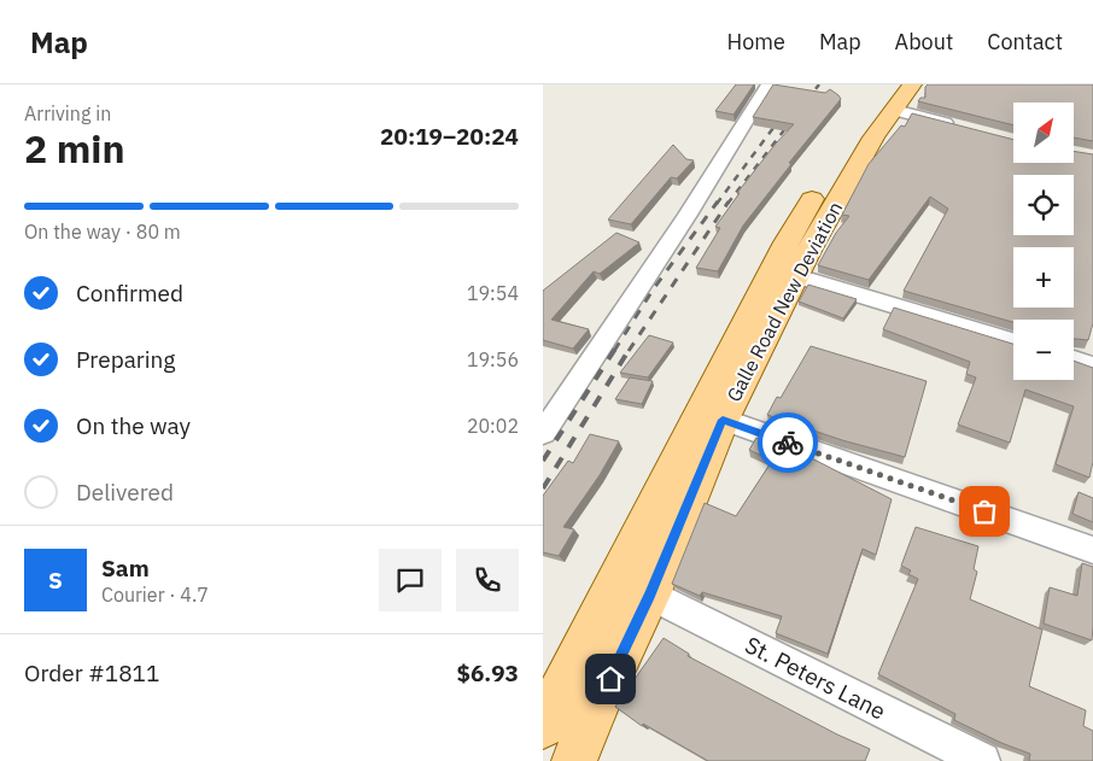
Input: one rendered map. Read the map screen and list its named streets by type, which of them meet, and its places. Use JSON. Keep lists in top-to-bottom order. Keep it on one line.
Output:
{"streets":{"main road":["Galle Road New Deviation"],"street":["St. Peters Lane"]},"crossings":[["Galle Road New Deviation","St. Peters Lane"]],"north":"top right","page":{"header":"Map","nav":["Home","Map","About","Contact"],"heading":["2 min","Arriving in","20:19–20:24"],"panel":["Sam","Courier · 4.7","Order #1811","$6.93"],"map_buttons":["+","−"],"bar":"On the way · 80 m","list":[["Confirmed","19:54"],["Preparing","19:56"],["On the way","20:02"],"Delivered"],"round":"S"}}
